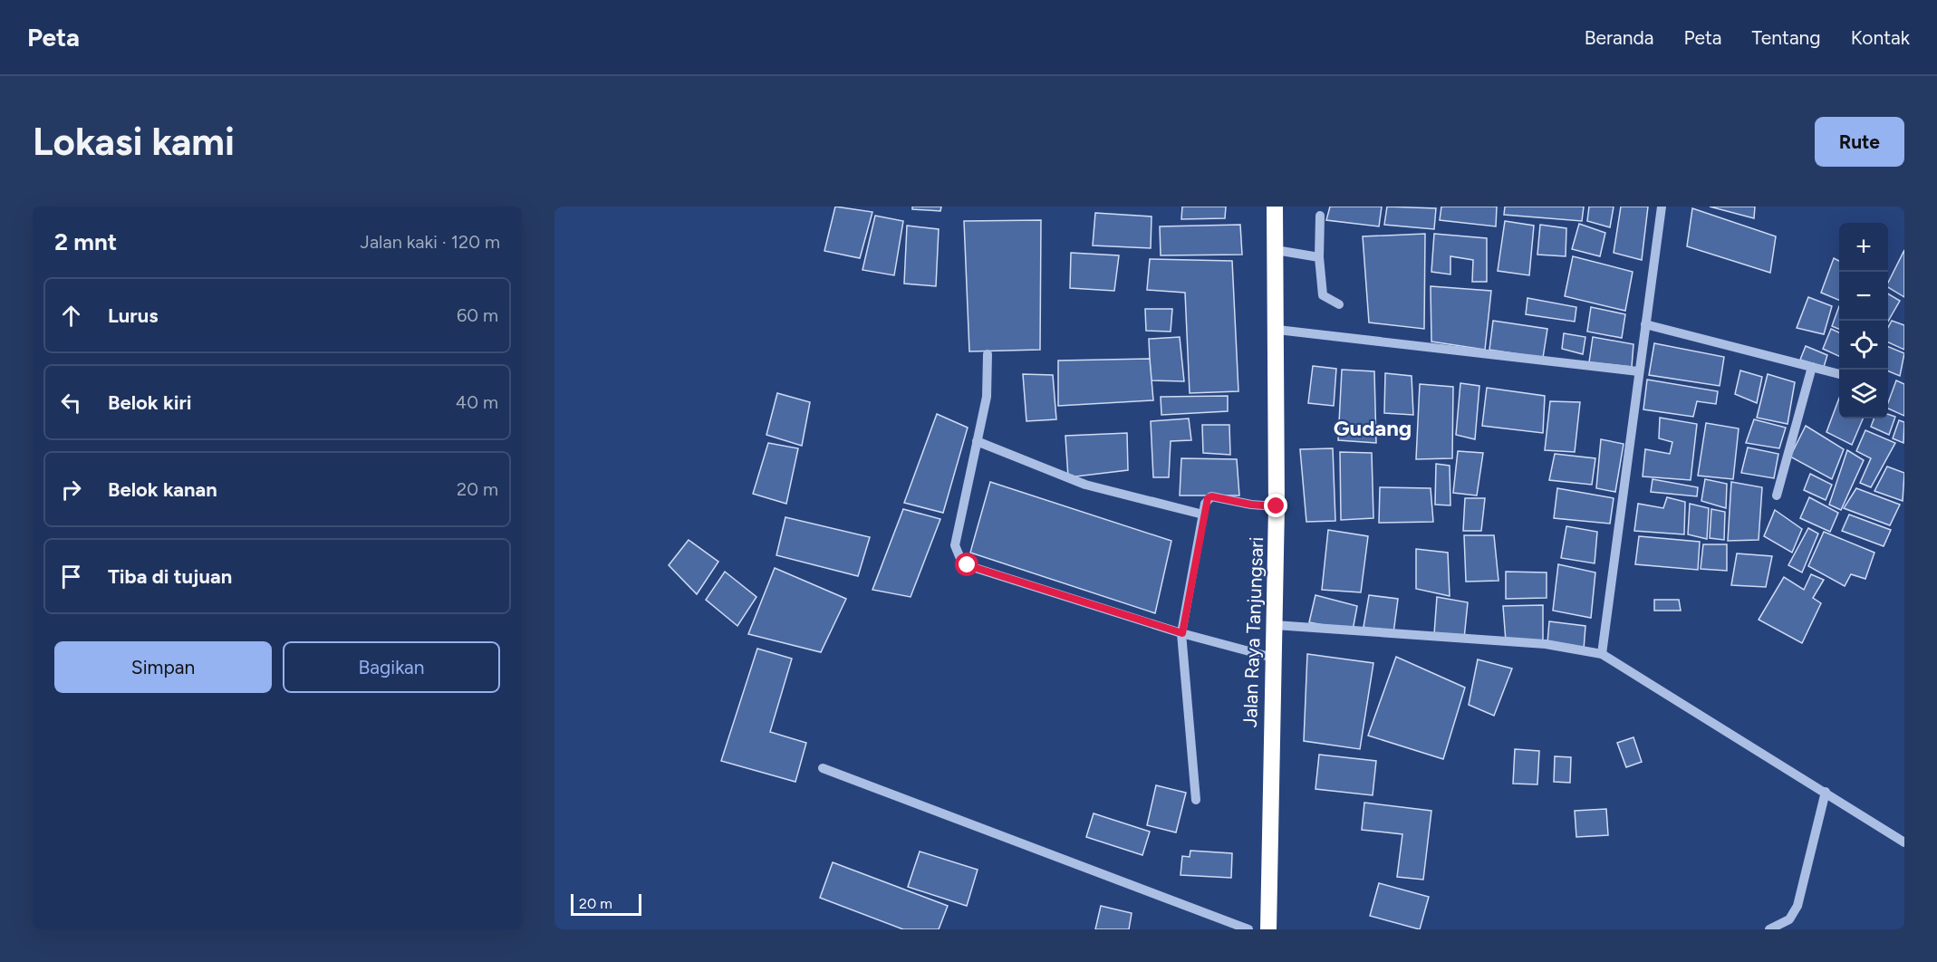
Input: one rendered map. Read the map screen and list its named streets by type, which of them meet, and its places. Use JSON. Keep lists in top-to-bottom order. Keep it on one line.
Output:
{"streets":{"highway":["Jalan Raya Tanjungsari"]},"districts":["Gudang"],"scale_bar":"20 m","page":{"header":"Peta","nav":["Beranda","Peta","Tentang","Kontak"],"buttons":["Rute",["Simpan","Bagikan"]],"title":"Lokasi kami","heading":["2 mnt","Jalan kaki · 120 m"],"map_buttons":["+","−"],"list":[["Lurus","60 m"],["Belok kiri","40 m"],["Belok kanan","20 m"],"Tiba di tujuan"],"scale":"20 m"}}
